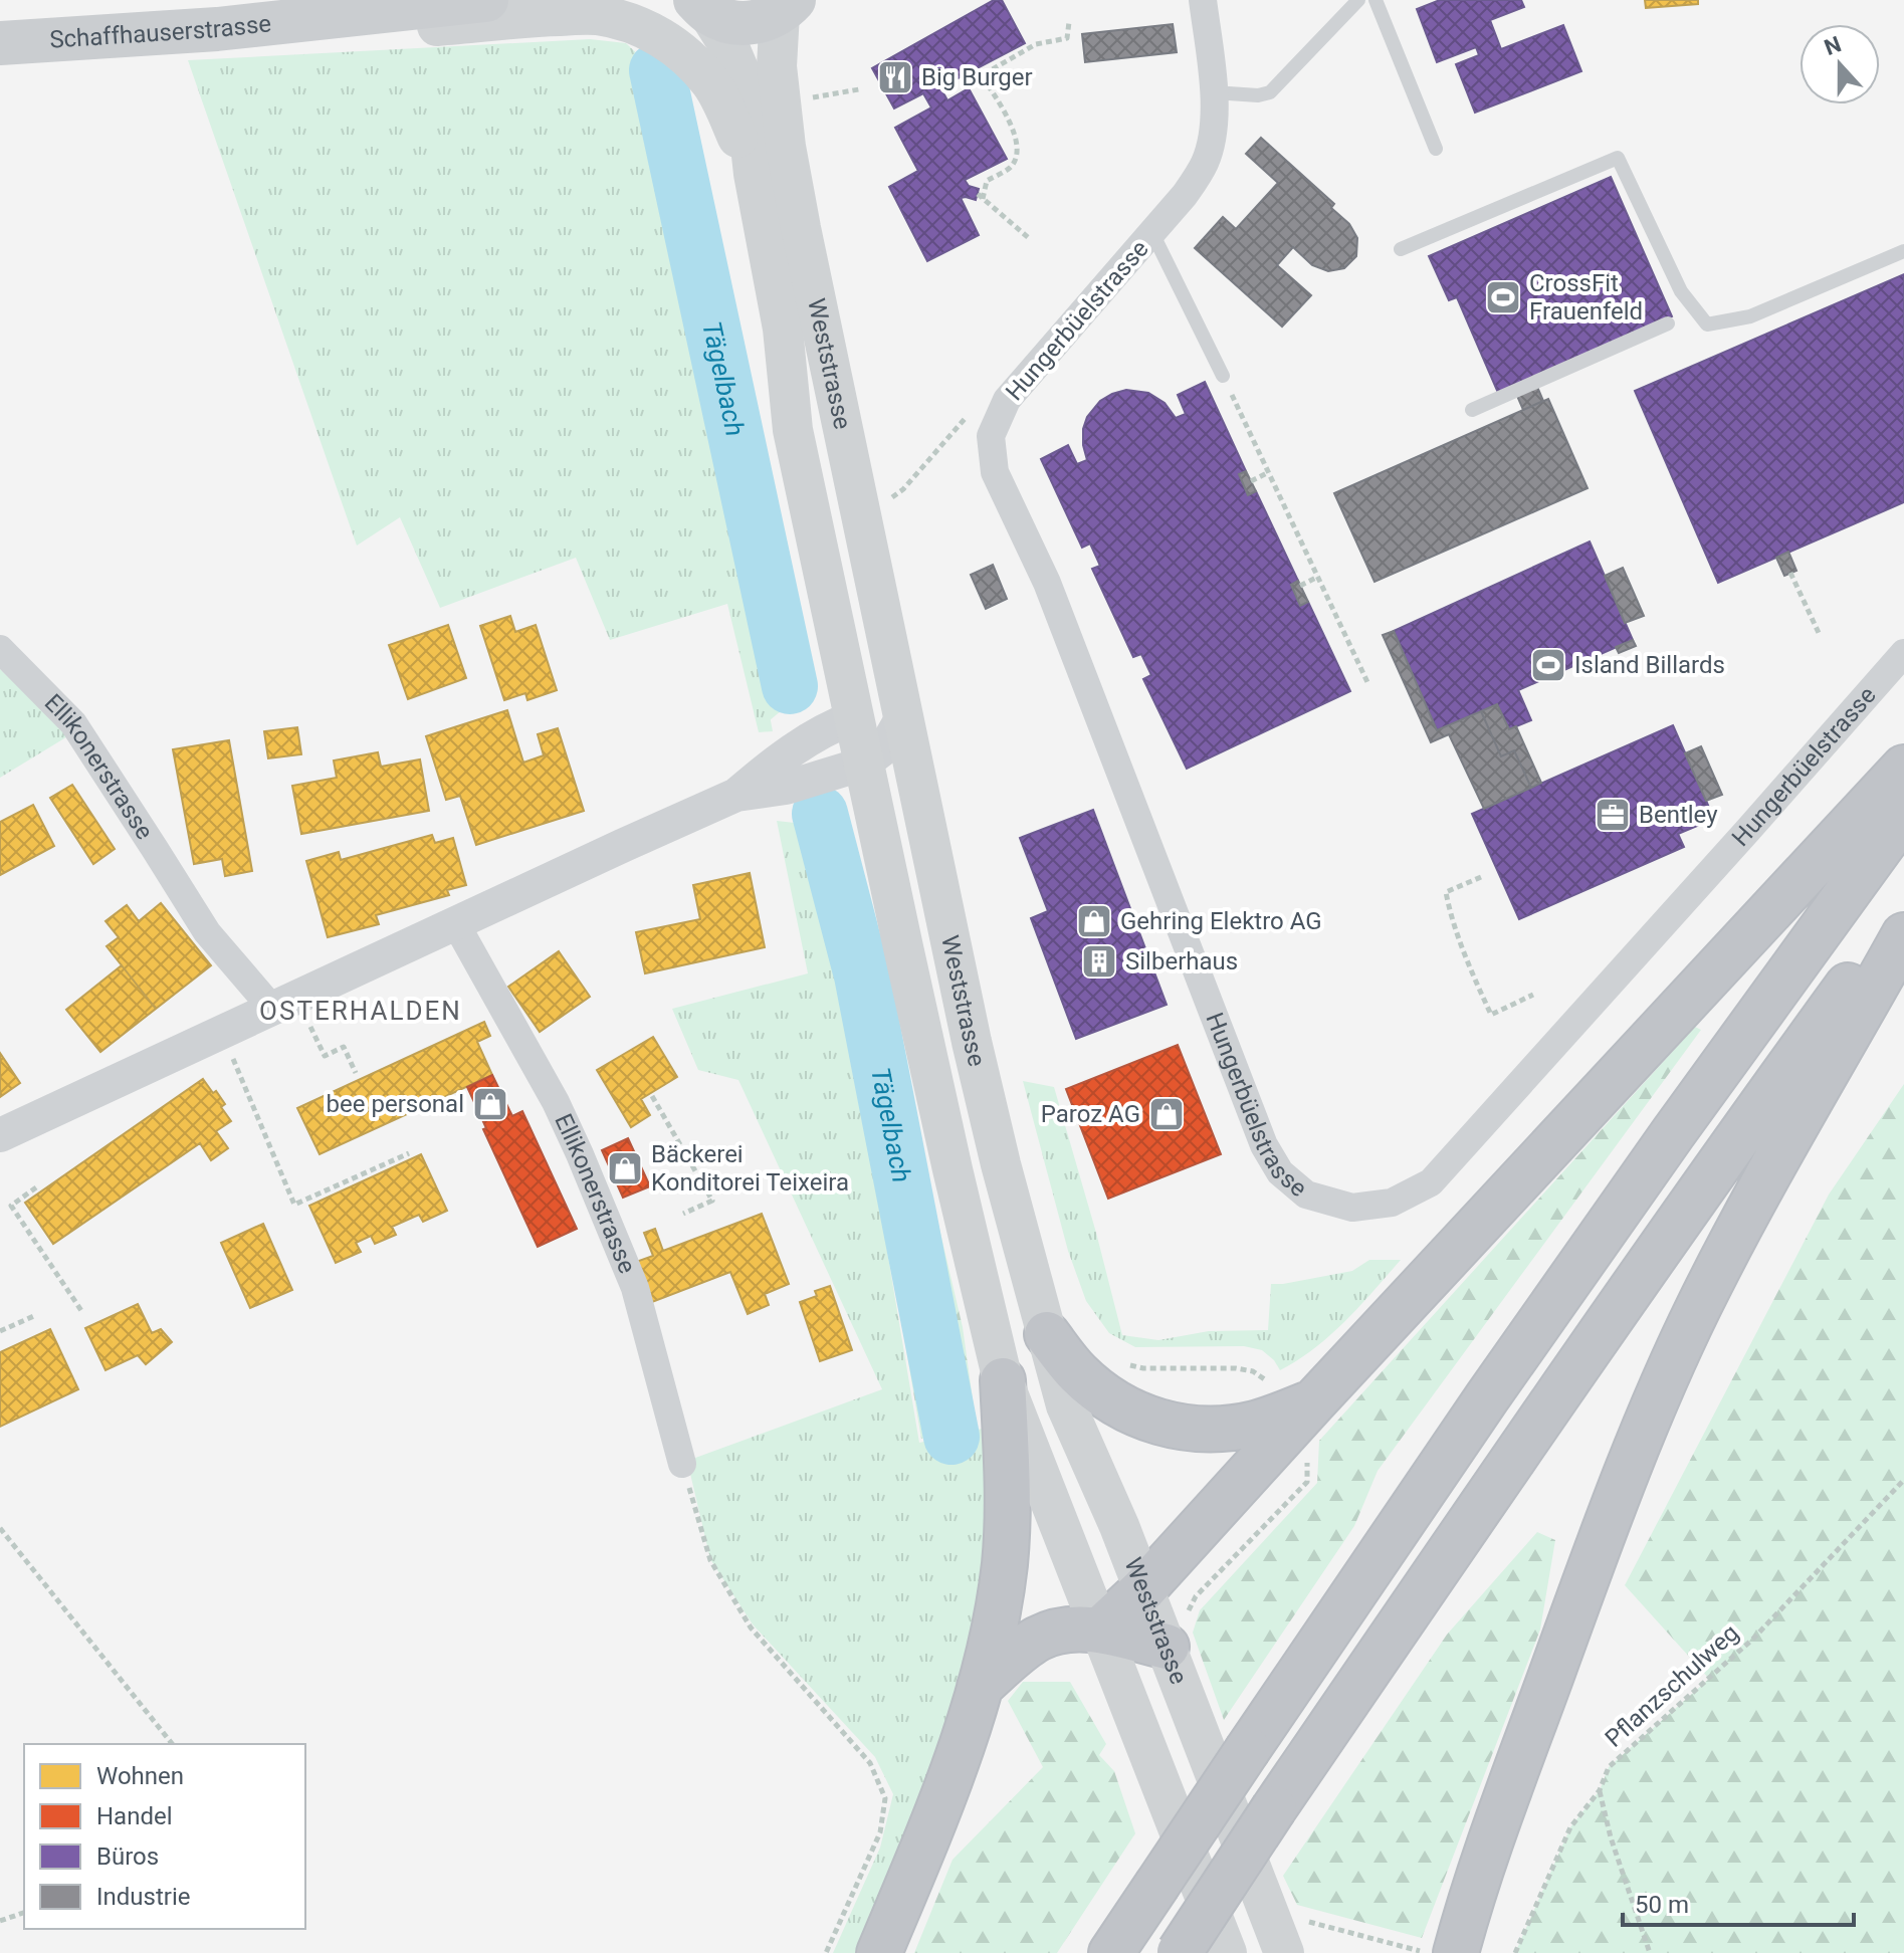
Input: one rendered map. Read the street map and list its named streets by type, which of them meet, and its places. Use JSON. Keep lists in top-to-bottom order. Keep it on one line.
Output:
{"streets":{"main road":["Schaffhauserstrasse","Weststrasse"],"street":["Hungerbüelstrasse","Ellikonerstrasse"],"path":["Pflanzschulweg"]},"crossings":[["Schaffhauserstrasse","Weststrasse"]],"districts":["OSTERHALDEN"],"water":["Tägelbach"],"places":{"restaurant":["Big Burger"],"sports":["CrossFit Frauenfeld","Island Billards"],"office":["Bentley"],"shop":["Gehring Elektro AG","bee personal","Paroz AG","Bäckerei Konditorei Teixeira"],"building":["Silberhaus"]},"legend":["Wohnen","Handel","Büros","Industrie"],"scale_bar":"50 m","north":"top"}
